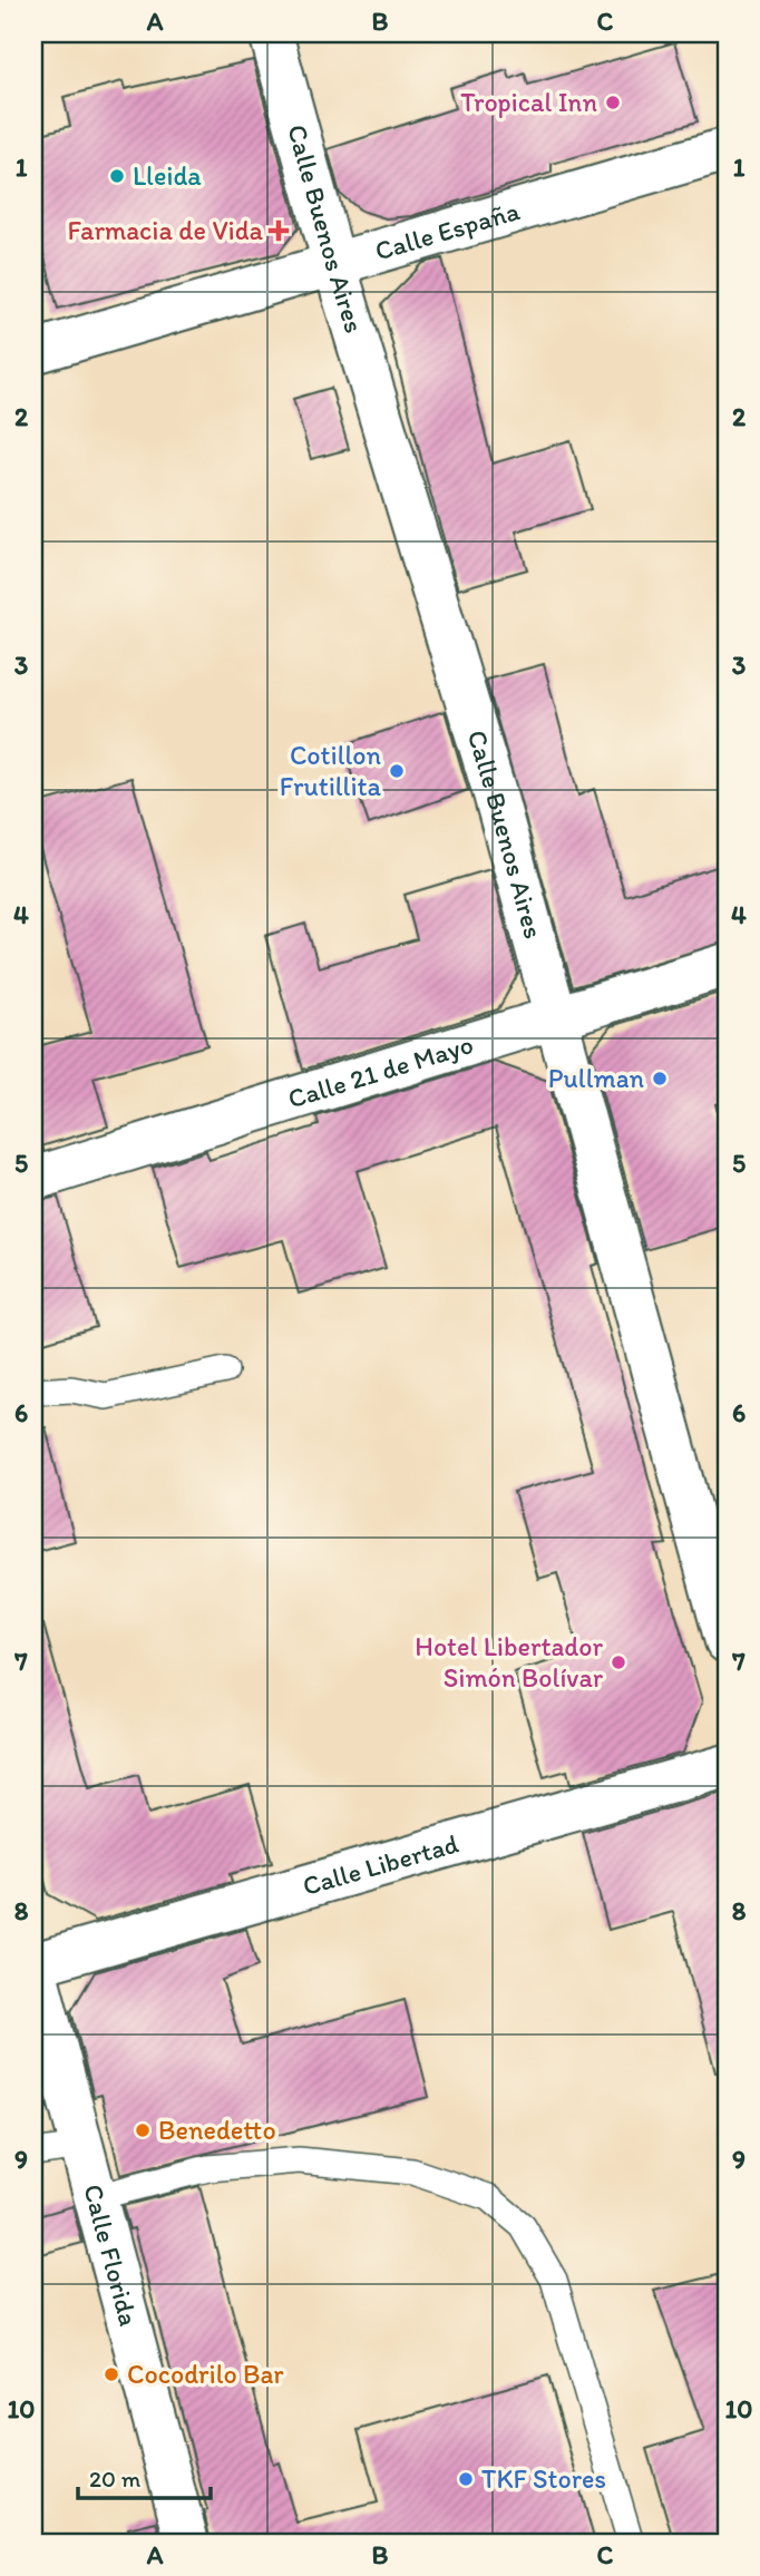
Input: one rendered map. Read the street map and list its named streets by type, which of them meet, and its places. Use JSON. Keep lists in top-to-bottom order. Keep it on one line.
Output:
{"streets":{"street":["Calle Buenos Aires","Calle España","Calle 21 de Mayo","Calle Libertad","Calle Florida"]},"crossings":[["Calle Buenos Aires","Calle España"],["Calle Buenos Aires","Calle 21 de Mayo"],["Calle Libertad","Calle Florida"]],"places":{"other":["Tropical Inn","Lleida","Cotillon Frutillita","Pullman","Hotel Libertador Simón Bolívar","Benedetto","Cocodrilo Bar","TKF Stores"],"health":["Farmacia de Vida"]},"scale_bar":"20 m","grid":{"columns":["A","B","C"],"rows":["1","2","3","4","5","6","7","8","9","10"]}}
